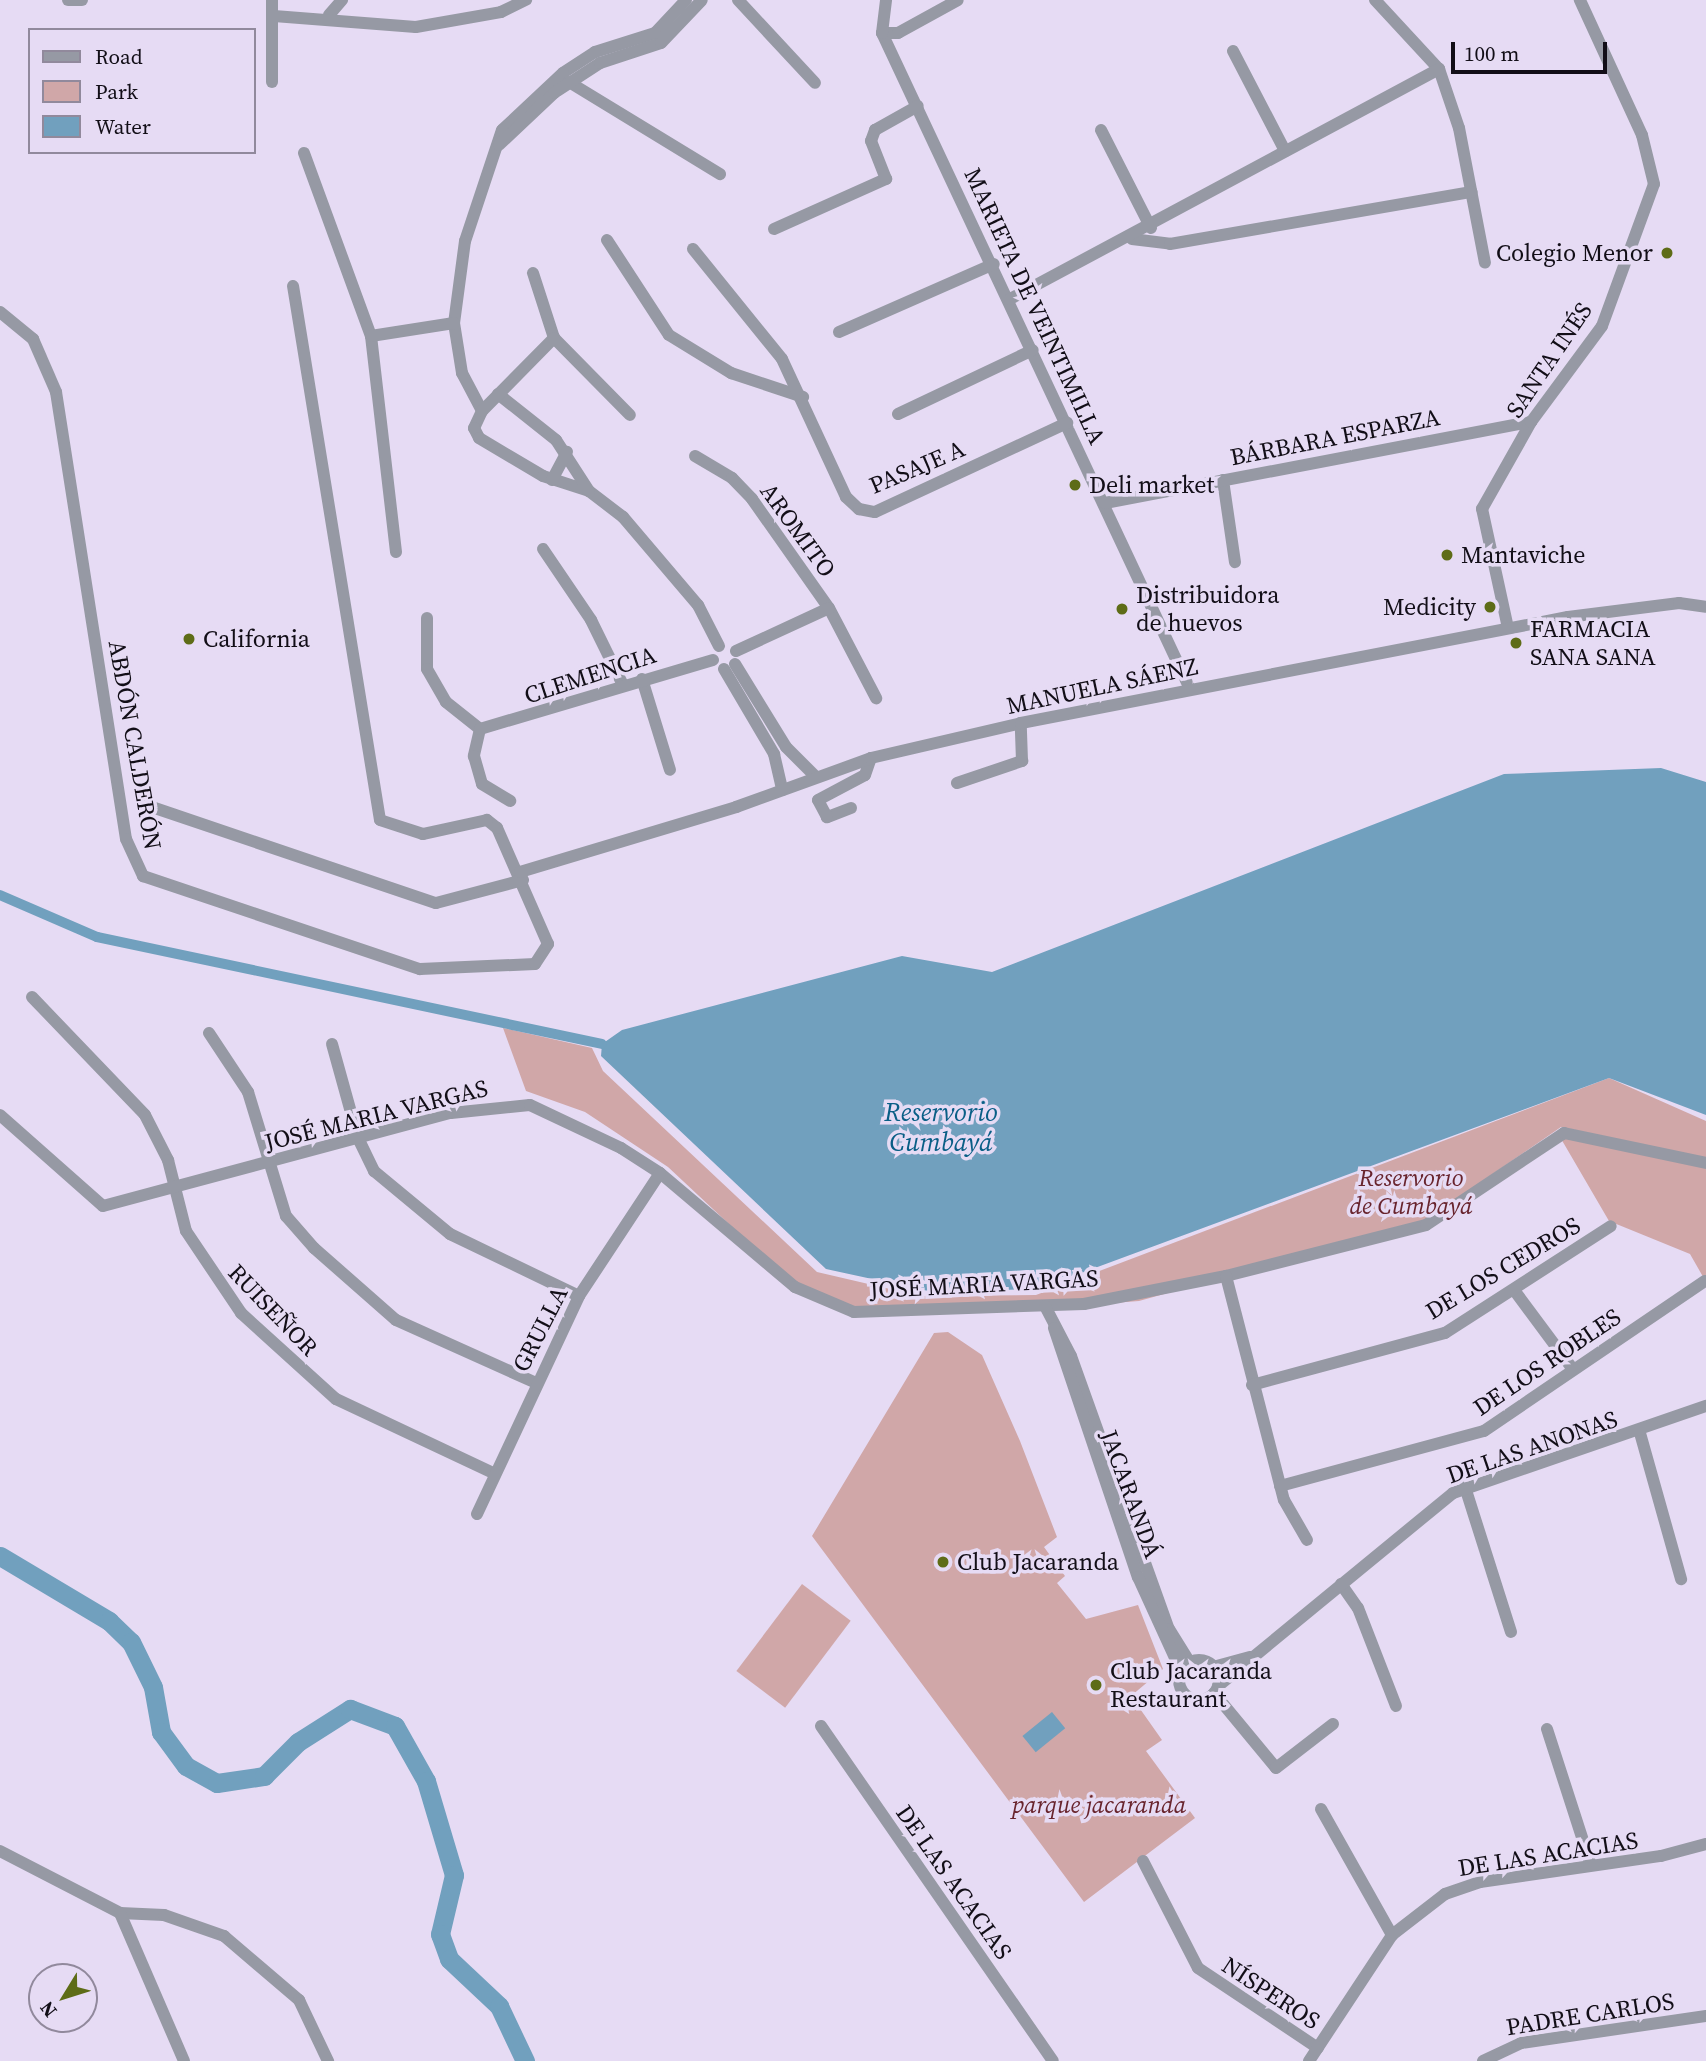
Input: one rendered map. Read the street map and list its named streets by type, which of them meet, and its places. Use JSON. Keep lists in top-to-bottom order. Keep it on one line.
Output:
{"streets":{"street":["MARIETA DE VEINTIMILLA","SANTA INÉS","BÁRBARA ESPARZA","PASAJE A","AROMITO","CLEMENCIA","MANUELA SÁENZ","ABDÓN CALDERÓN","JOSÉ MARIA VARGAS","DE LOS CEDROS","RUISEÑOR","GRULLA","DE LOS ROBLES","DE LAS ANONAS","JACARANDÁ","DE LAS ACACIAS","NÍSPEROS","PADRE CARLOS"]},"crossings":[["MARIETA DE VEINTIMILLA","BÁRBARA ESPARZA"],["MARIETA DE VEINTIMILLA","PASAJE A"],["MARIETA DE VEINTIMILLA","MANUELA SÁENZ"],["SANTA INÉS","BÁRBARA ESPARZA"],["SANTA INÉS","MANUELA SÁENZ"],["AROMITO","CLEMENCIA"],["MANUELA SÁENZ","ABDÓN CALDERÓN"],["JOSÉ MARIA VARGAS","RUISEÑOR"],["JOSÉ MARIA VARGAS","GRULLA"],["JOSÉ MARIA VARGAS","JACARANDÁ"],["RUISEÑOR","GRULLA"],["DE LAS ANONAS","JACARANDÁ"],["DE LAS ACACIAS","NÍSPEROS"]],"water":["Reservorio Cumbayá"],"parks":["Reservorio de Cumbayá","parque jacaranda"],"places":["Colegio Menor","Deli market","Mantaviche","Medicity","Distribuidora de huevos","California","FARMACIA SANA SANA","Club Jacaranda","Club Jacaranda Restaurant"],"legend":["Road","Park","Water"],"scale_bar":"100 m","north":"bottom left"}
